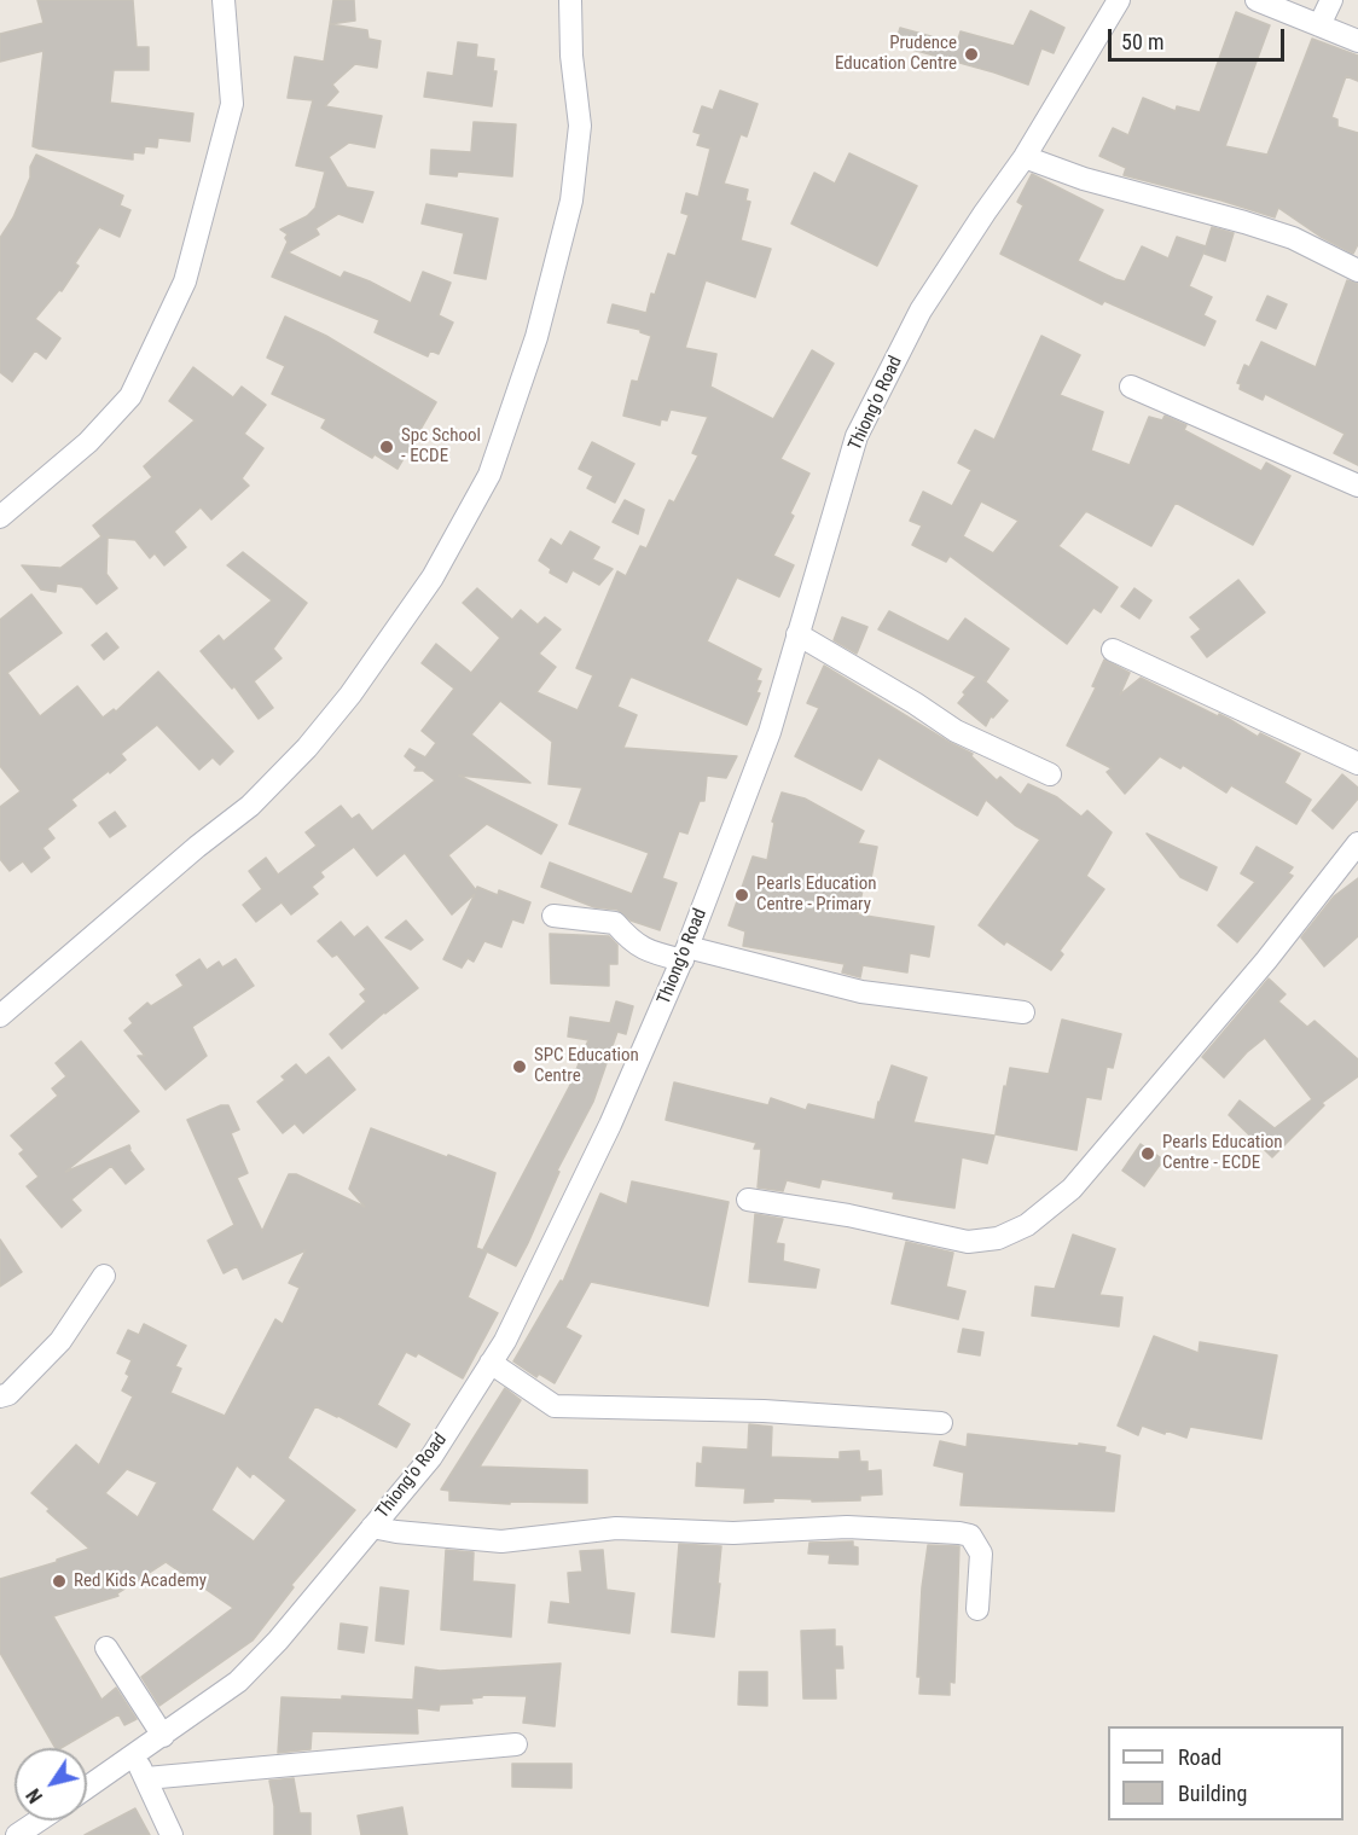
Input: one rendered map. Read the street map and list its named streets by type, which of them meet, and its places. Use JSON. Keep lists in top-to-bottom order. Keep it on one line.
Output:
{"streets":{"street":["Thiong'o Road"]},"places":["Prudence Education Centre","Spc School - ECDE","Pearls Education Centre - Primary","SPC Education Centre","Pearls Education Centre - ECDE","Red Kids Academy"],"legend":["Road","Building"],"scale_bar":"50 m","north":"bottom left"}
